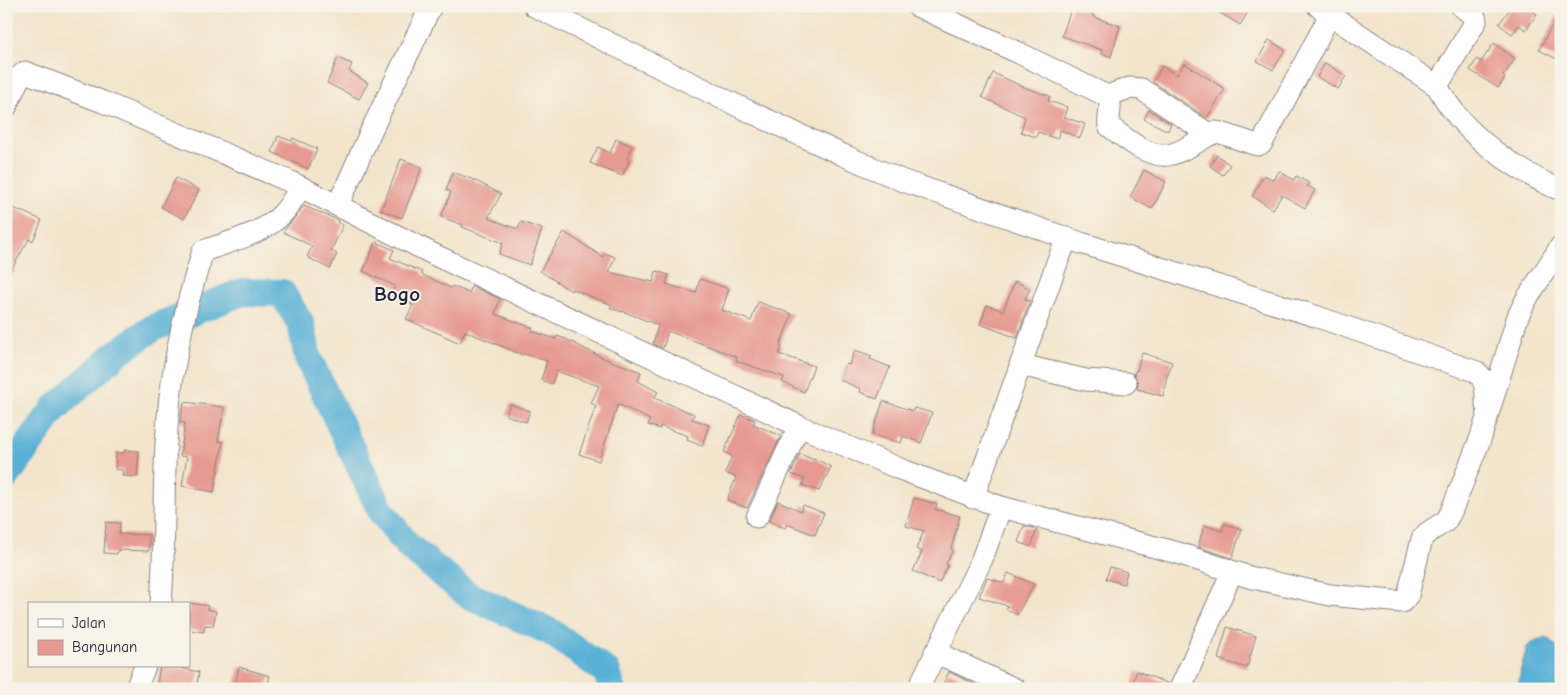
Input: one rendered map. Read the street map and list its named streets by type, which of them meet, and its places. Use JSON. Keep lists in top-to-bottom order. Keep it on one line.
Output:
{"districts":["Bogo"],"legend":["Jalan","Bangunan"]}
